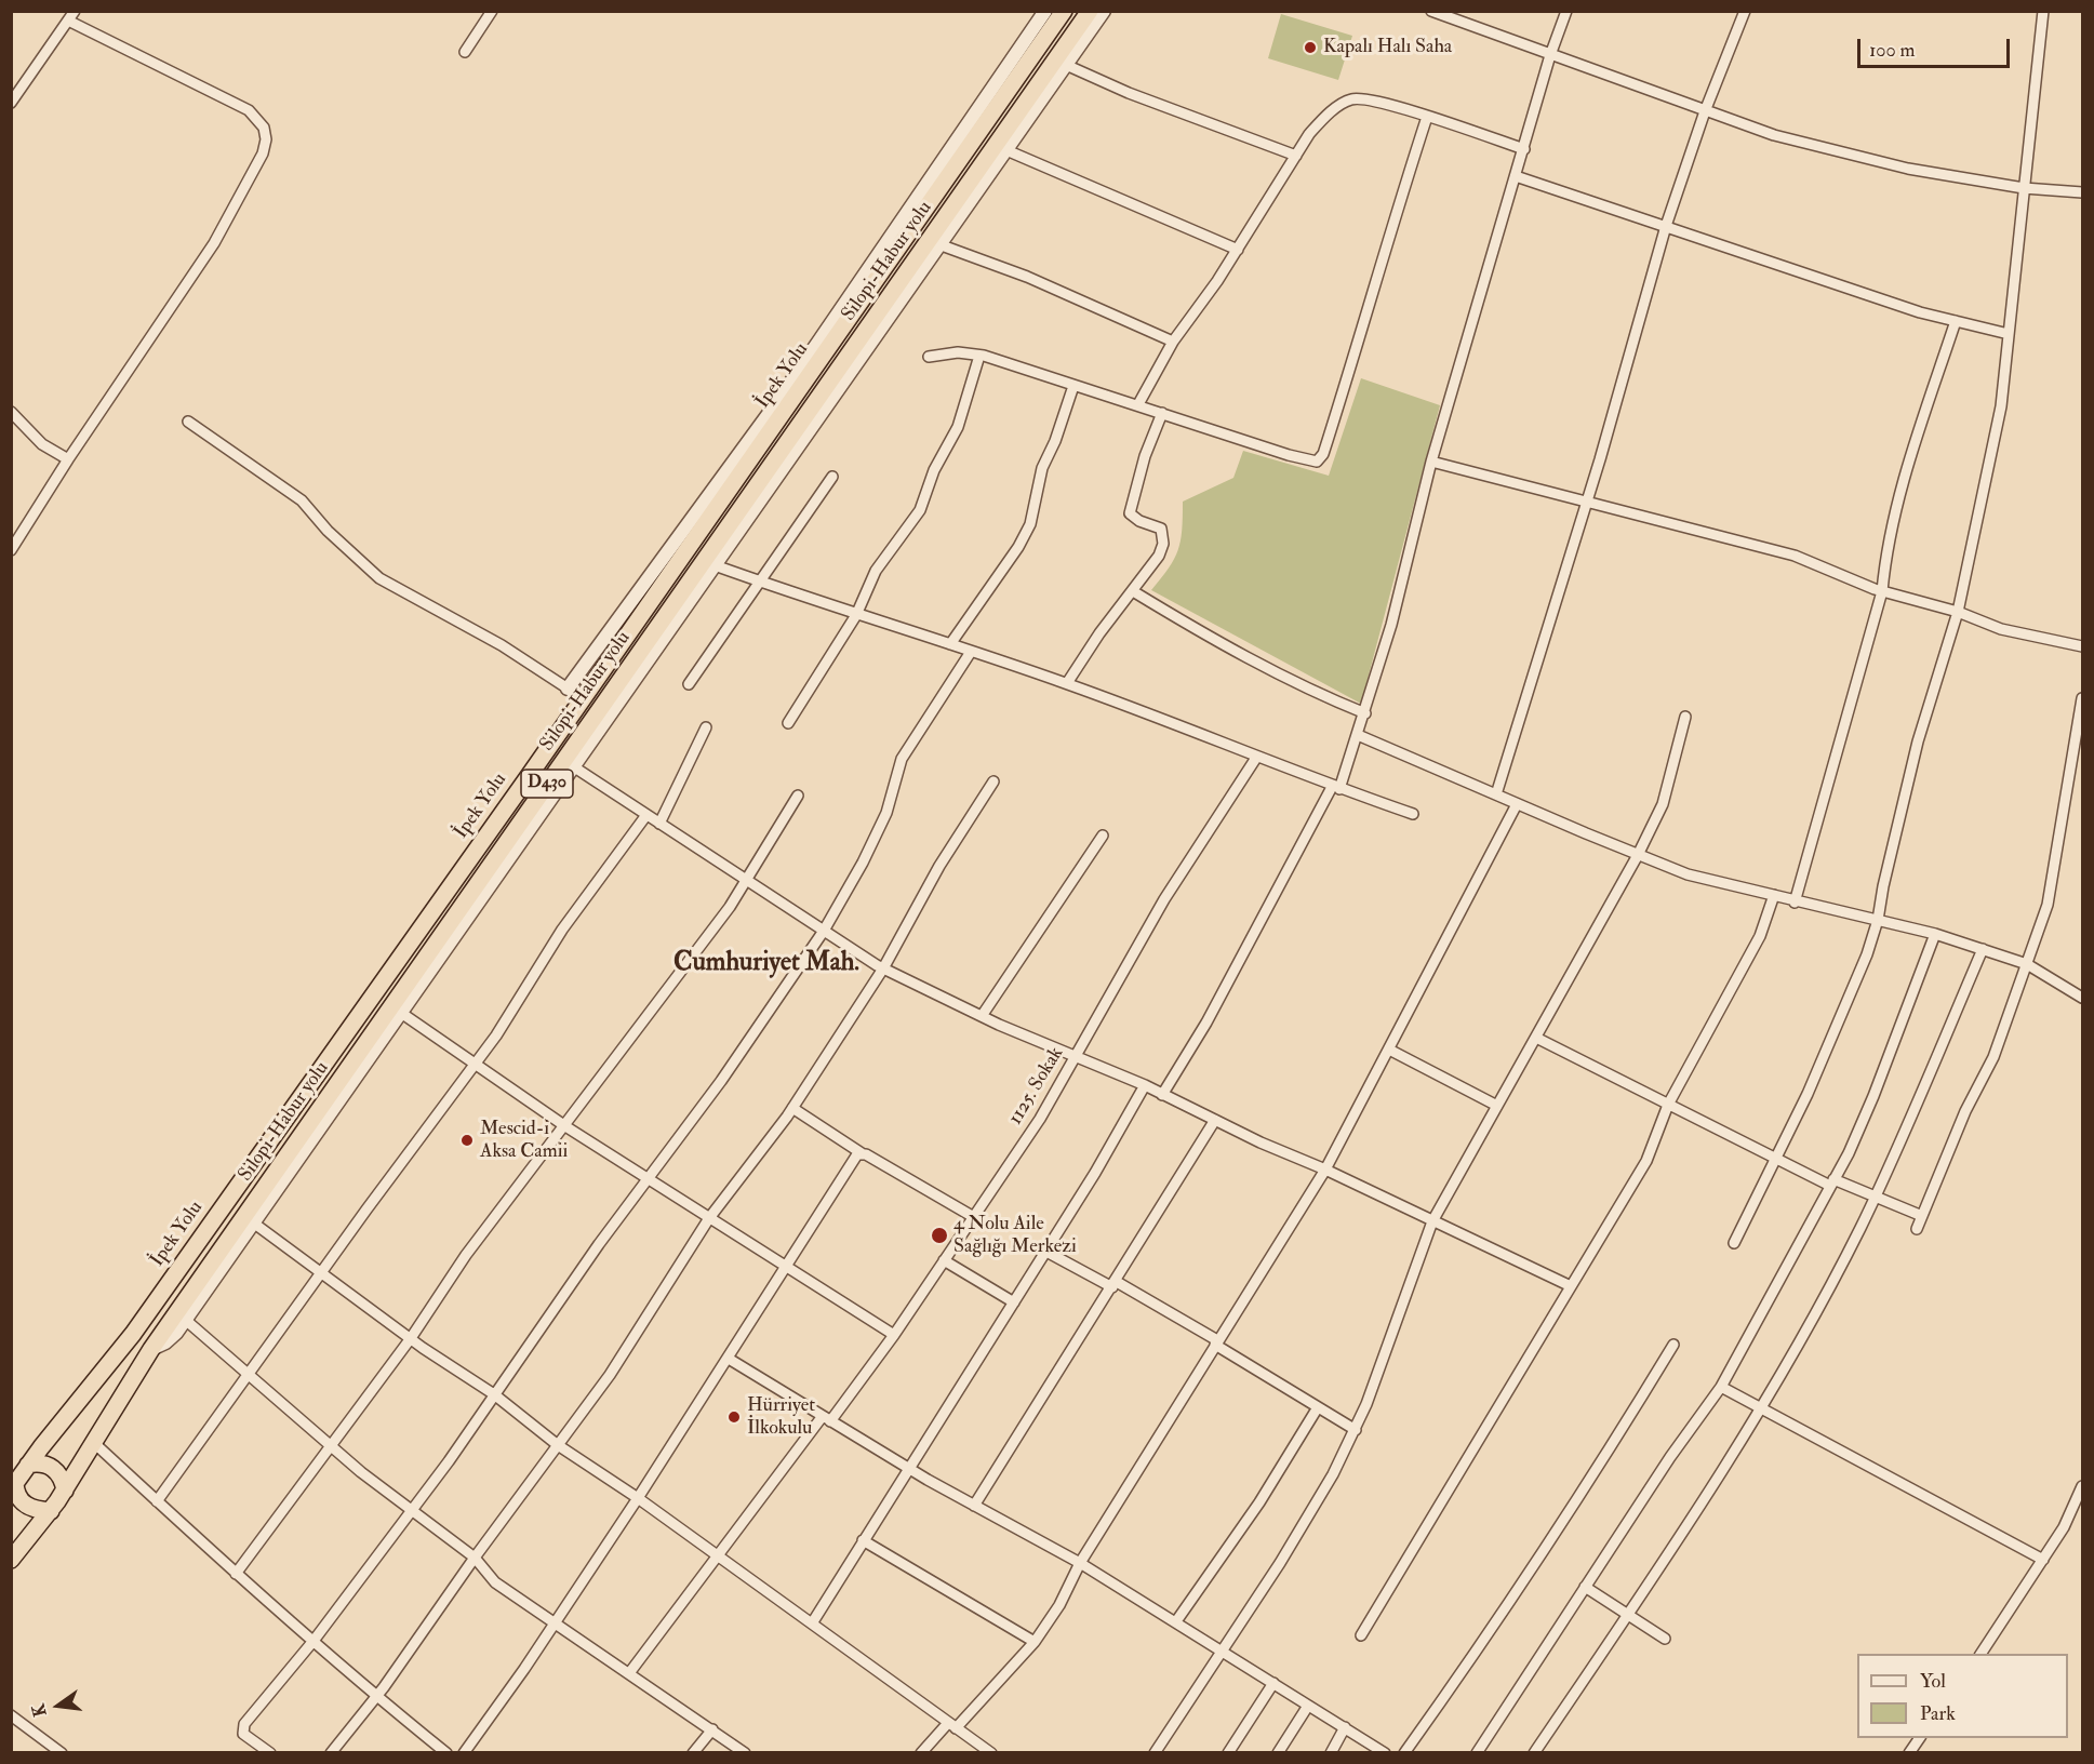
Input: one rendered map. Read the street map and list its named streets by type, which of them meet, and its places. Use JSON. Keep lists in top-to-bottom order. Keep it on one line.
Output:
{"streets":{"highway":["Silopi-Habur yolu","İpek Yolu","D430"],"street":["1125. Sokak"]},"crossings":[["Silopi-Habur yolu","İpek Yolu"]],"districts":["Cumhuriyet Mah."],"places":["Kapalı Halı Saha","Mescid-i Aksa Camii","4 Nolu Aile Sağlığı Merkezi","Hürriyet İlkokulu"],"legend":["Yol","Park"],"scale_bar":"100 m","north":"left"}
